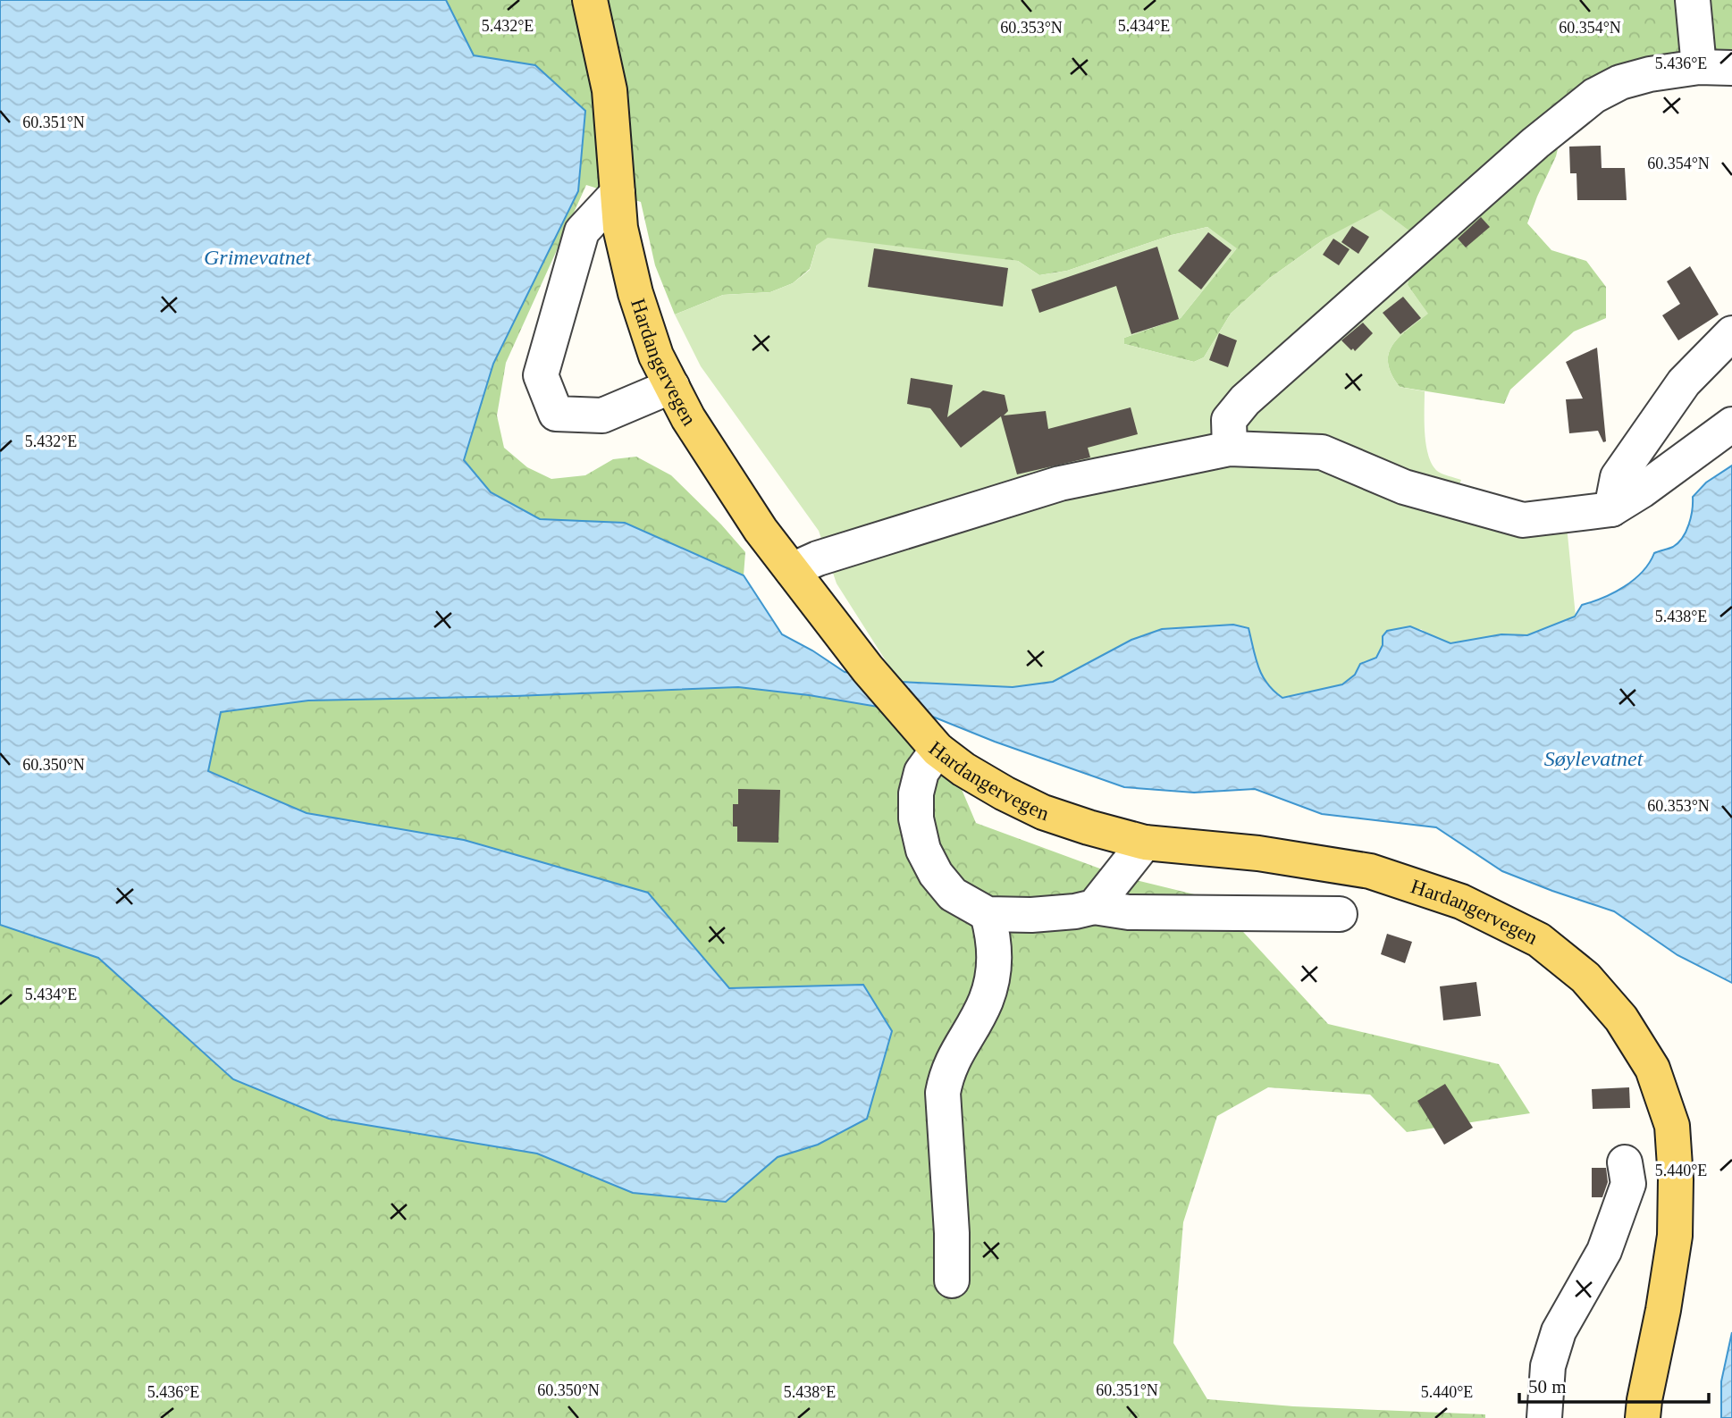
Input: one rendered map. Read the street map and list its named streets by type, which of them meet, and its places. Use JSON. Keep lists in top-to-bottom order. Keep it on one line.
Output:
{"streets":{"main road":["Hardangervegen"]},"water":["Grimevatnet","Søylevatnet"],"scale_bar":"50 m","coordinates":["5.432°E","5.434°E","60.354°N","60.353°N","5.436°E","60.351°N","5.438°E","60.350°N","5.440°E"]}
